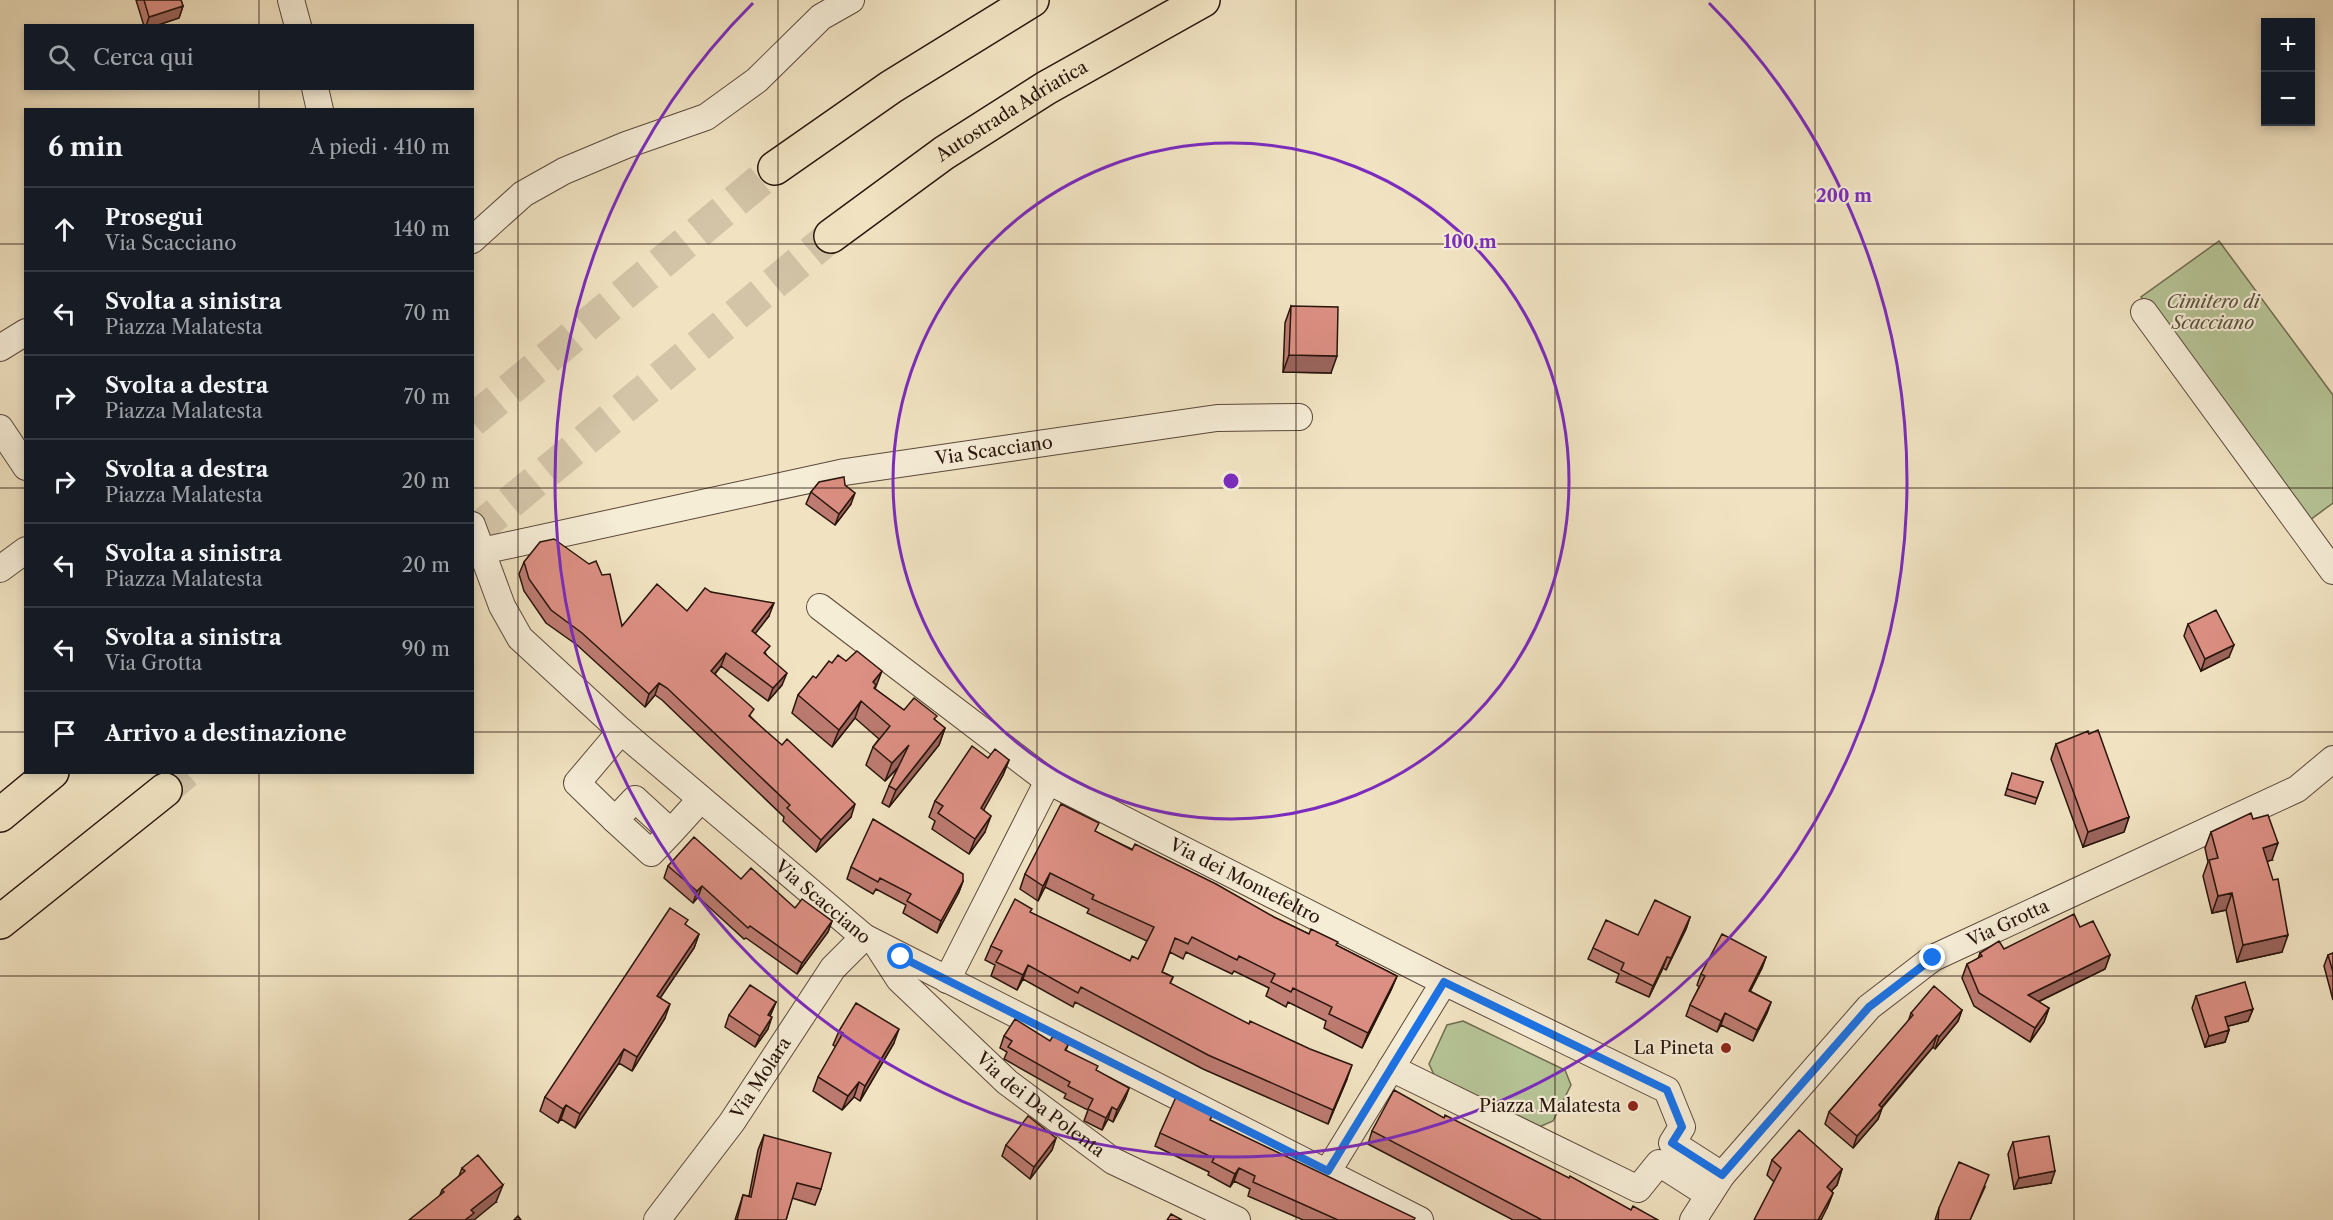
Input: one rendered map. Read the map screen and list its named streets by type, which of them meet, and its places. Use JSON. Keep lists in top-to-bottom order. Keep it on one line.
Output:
{"streets":{"highway":["Autostrada Adriatica"],"street":["Via Scacciano","Via dei Montefeltro","Via Grotta","Via Molara","Via dei Da Polenta"]},"crossings":[["Via Scacciano","Via Molara"],["Via Scacciano","Via dei Da Polenta"],["Via Molara","Via dei Da Polenta"]],"parks":["Cimitero di Scacciano"],"places":["La Pineta","Piazza Malatesta"],"page":{"map_buttons":["+","−"],"search":"Cerca qui","heading":["6 min","A piedi · 410 m"],"list":[["Prosegui","Via Scacciano","140 m"],["Svolta a sinistra","Piazza Malatesta","70 m"],["Svolta a destra","Piazza Malatesta","70 m"],["Svolta a destra","Piazza Malatesta","20 m"],["Svolta a sinistra","Piazza Malatesta","20 m"],["Svolta a sinistra","Via Grotta","90 m"],"Arrivo a destinazione"]},"rings":["200 m","100 m"]}
